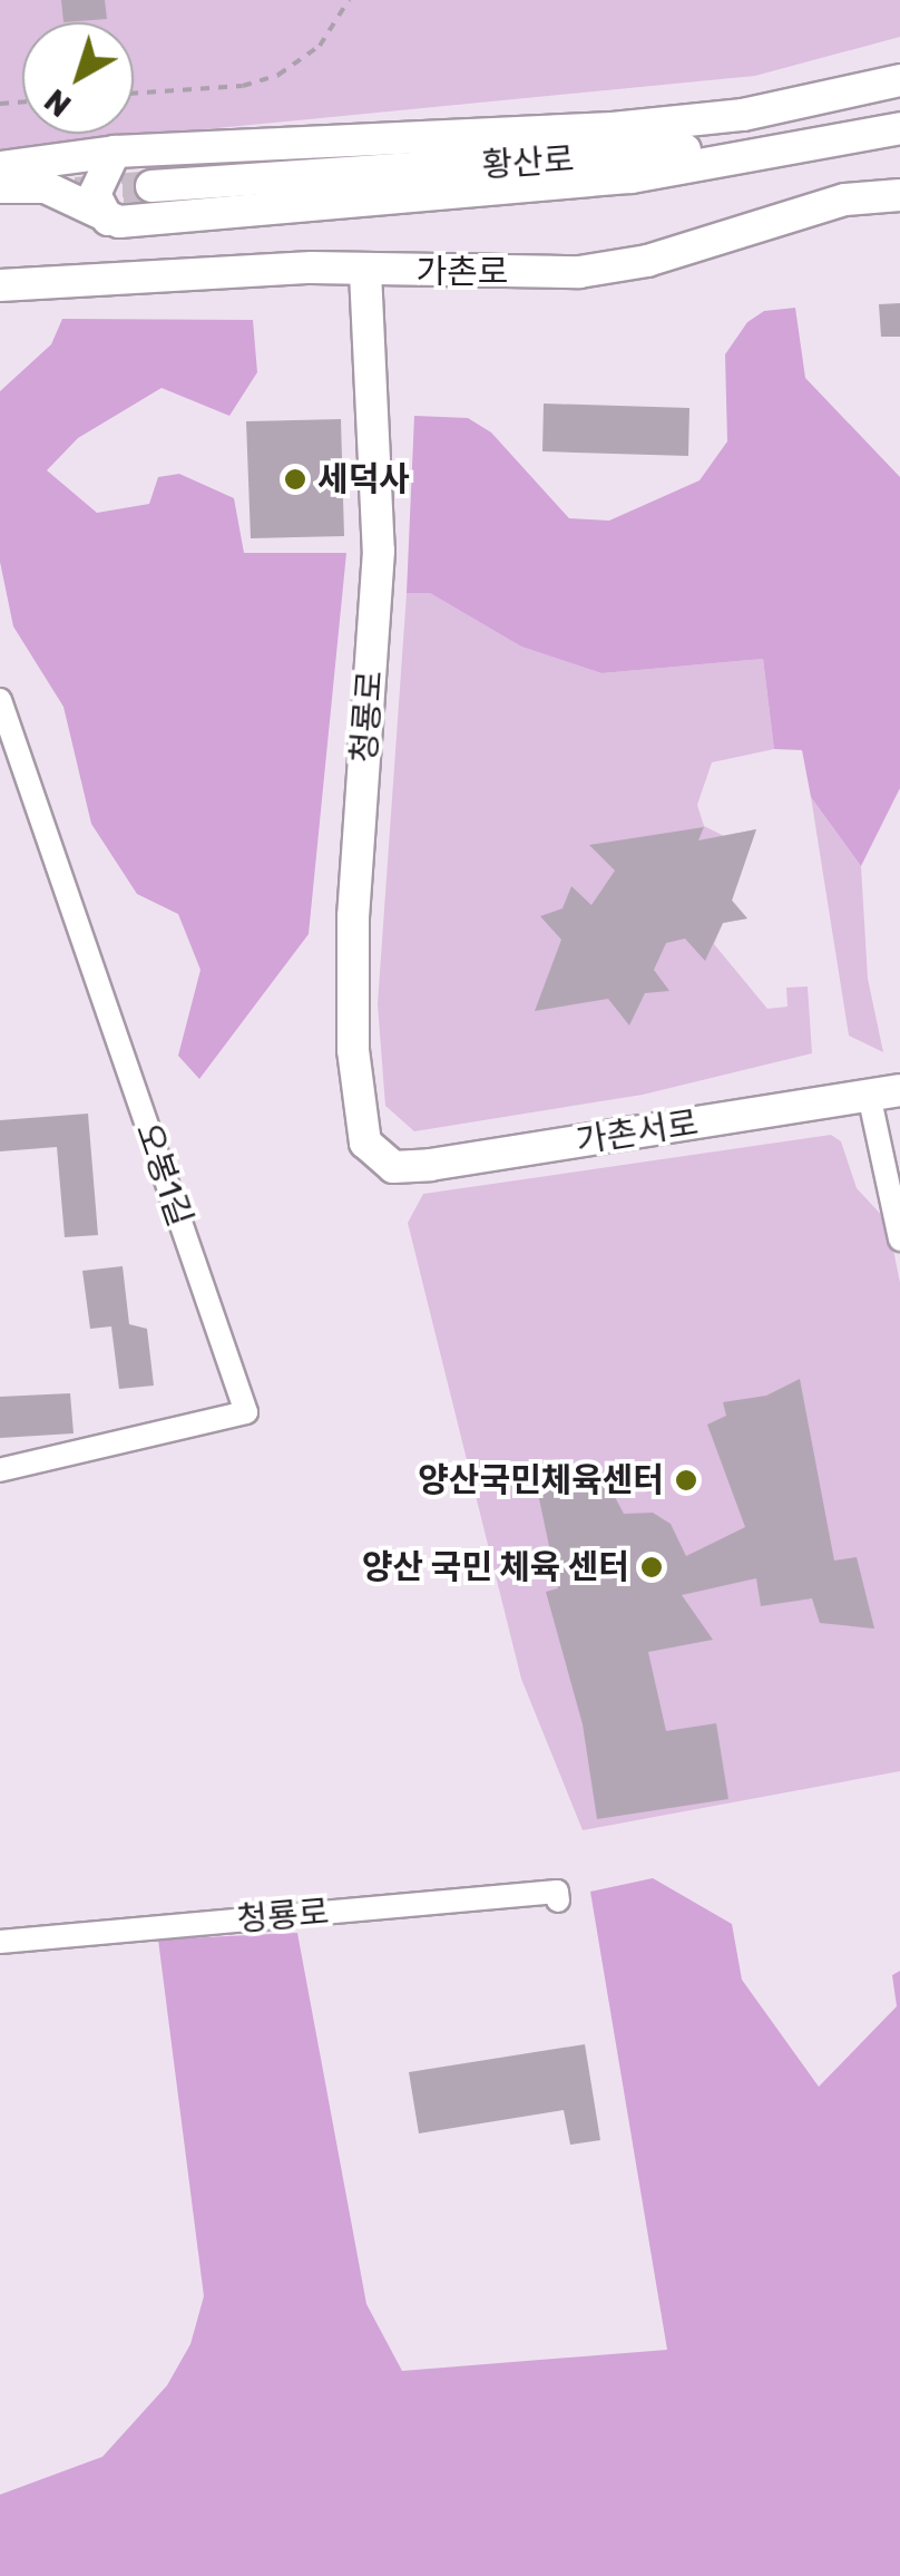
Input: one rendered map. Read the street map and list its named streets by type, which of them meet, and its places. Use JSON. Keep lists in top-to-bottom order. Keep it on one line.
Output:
{"streets":{"main road":["황산로","가촌로","청룡로","가촌서로"],"street":["오봉1길"]},"crossings":[["가촌로","청룡로"],["청룡로","가촌서로"]],"places":["세덕사","양산국민체육센터","양산 국민 체육 센터"],"north":"bottom left"}
